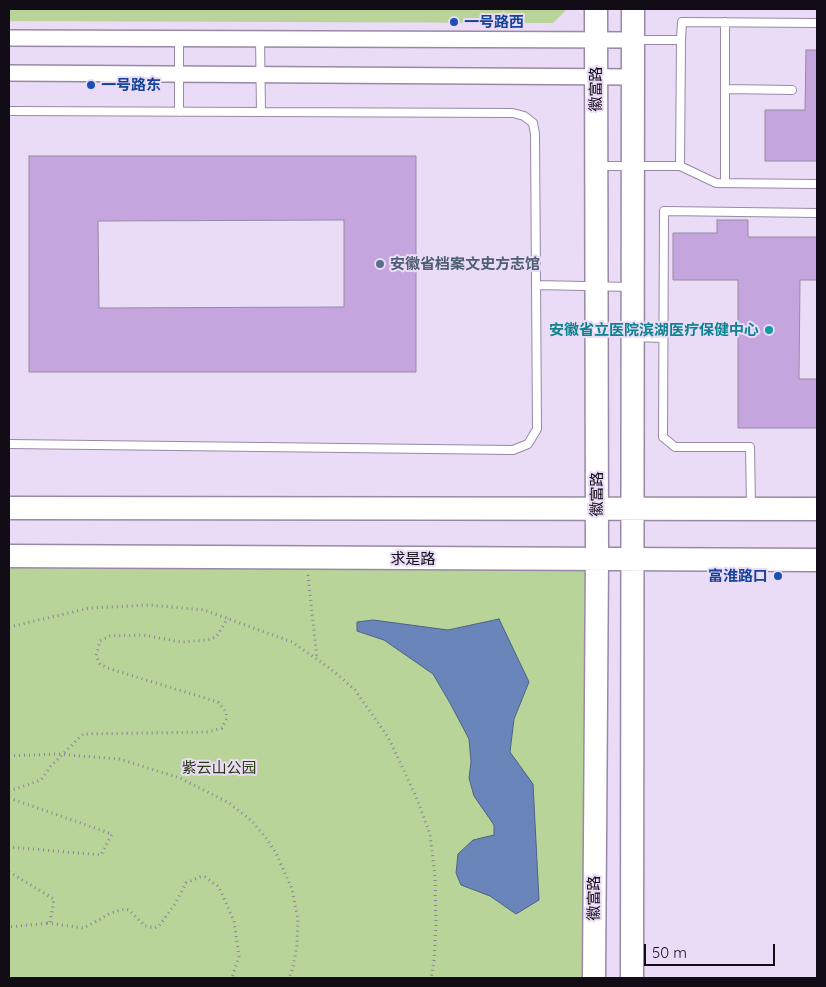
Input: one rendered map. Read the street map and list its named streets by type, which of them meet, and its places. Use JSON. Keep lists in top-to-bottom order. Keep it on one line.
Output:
{"streets":{"street":["徽富路","求是路"]},"crossings":[["徽富路","求是路"]],"parks":["紫云山公园"],"places":["一号路西","一号路东","安徽省档案文史方志馆","安徽省立医院滨湖医疗保健中心","富淮路口"],"scale_bar":"50 m"}
